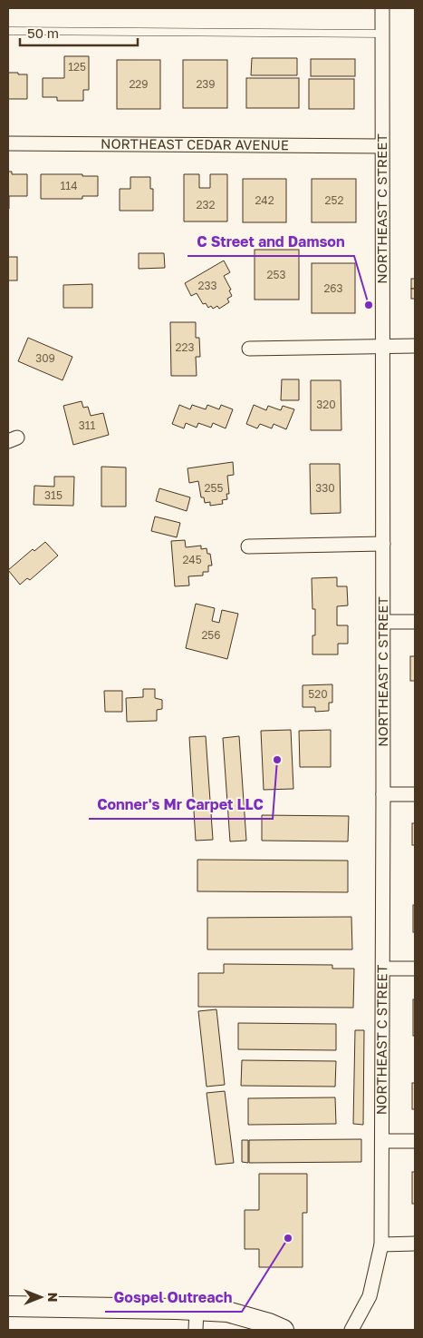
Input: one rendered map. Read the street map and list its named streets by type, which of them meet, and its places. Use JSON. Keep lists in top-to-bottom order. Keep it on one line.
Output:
{"streets":{"street":["NORTHEAST CEDAR AVENUE","NORTHEAST C STREET"]},"crossings":[["NORTHEAST CEDAR AVENUE","NORTHEAST C STREET"]],"places":["C Street and Damson","Conner's Mr Carpet LLC","Gospel Outreach"],"house_numbers":["125","229","239","114","242","252","232","253","233","263","223","309","320","311","255","330","315","245","256","520"],"scale_bar":"50 m","north":"right"}
